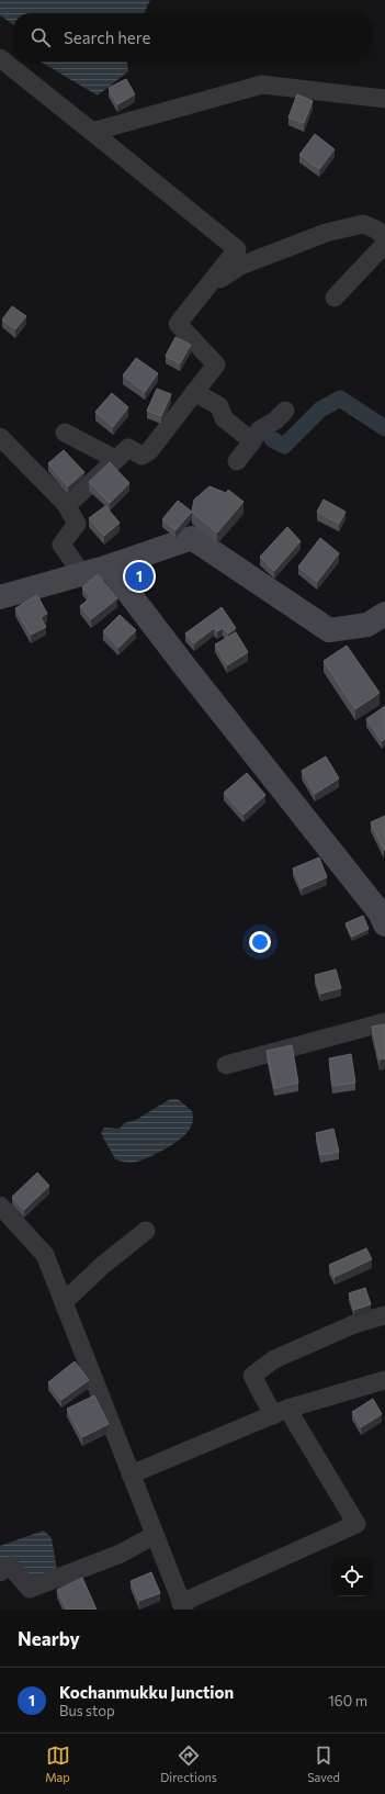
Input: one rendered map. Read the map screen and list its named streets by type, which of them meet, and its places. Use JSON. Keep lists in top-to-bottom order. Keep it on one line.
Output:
{"page":{"search":"Search here","pins":"1","heading":"Nearby","list":[{"mark":"1","name":"Kochanmukku Junction","note":"Bus stop","value":"160 m"}],"nav":["Map","Directions","Saved"]}}
